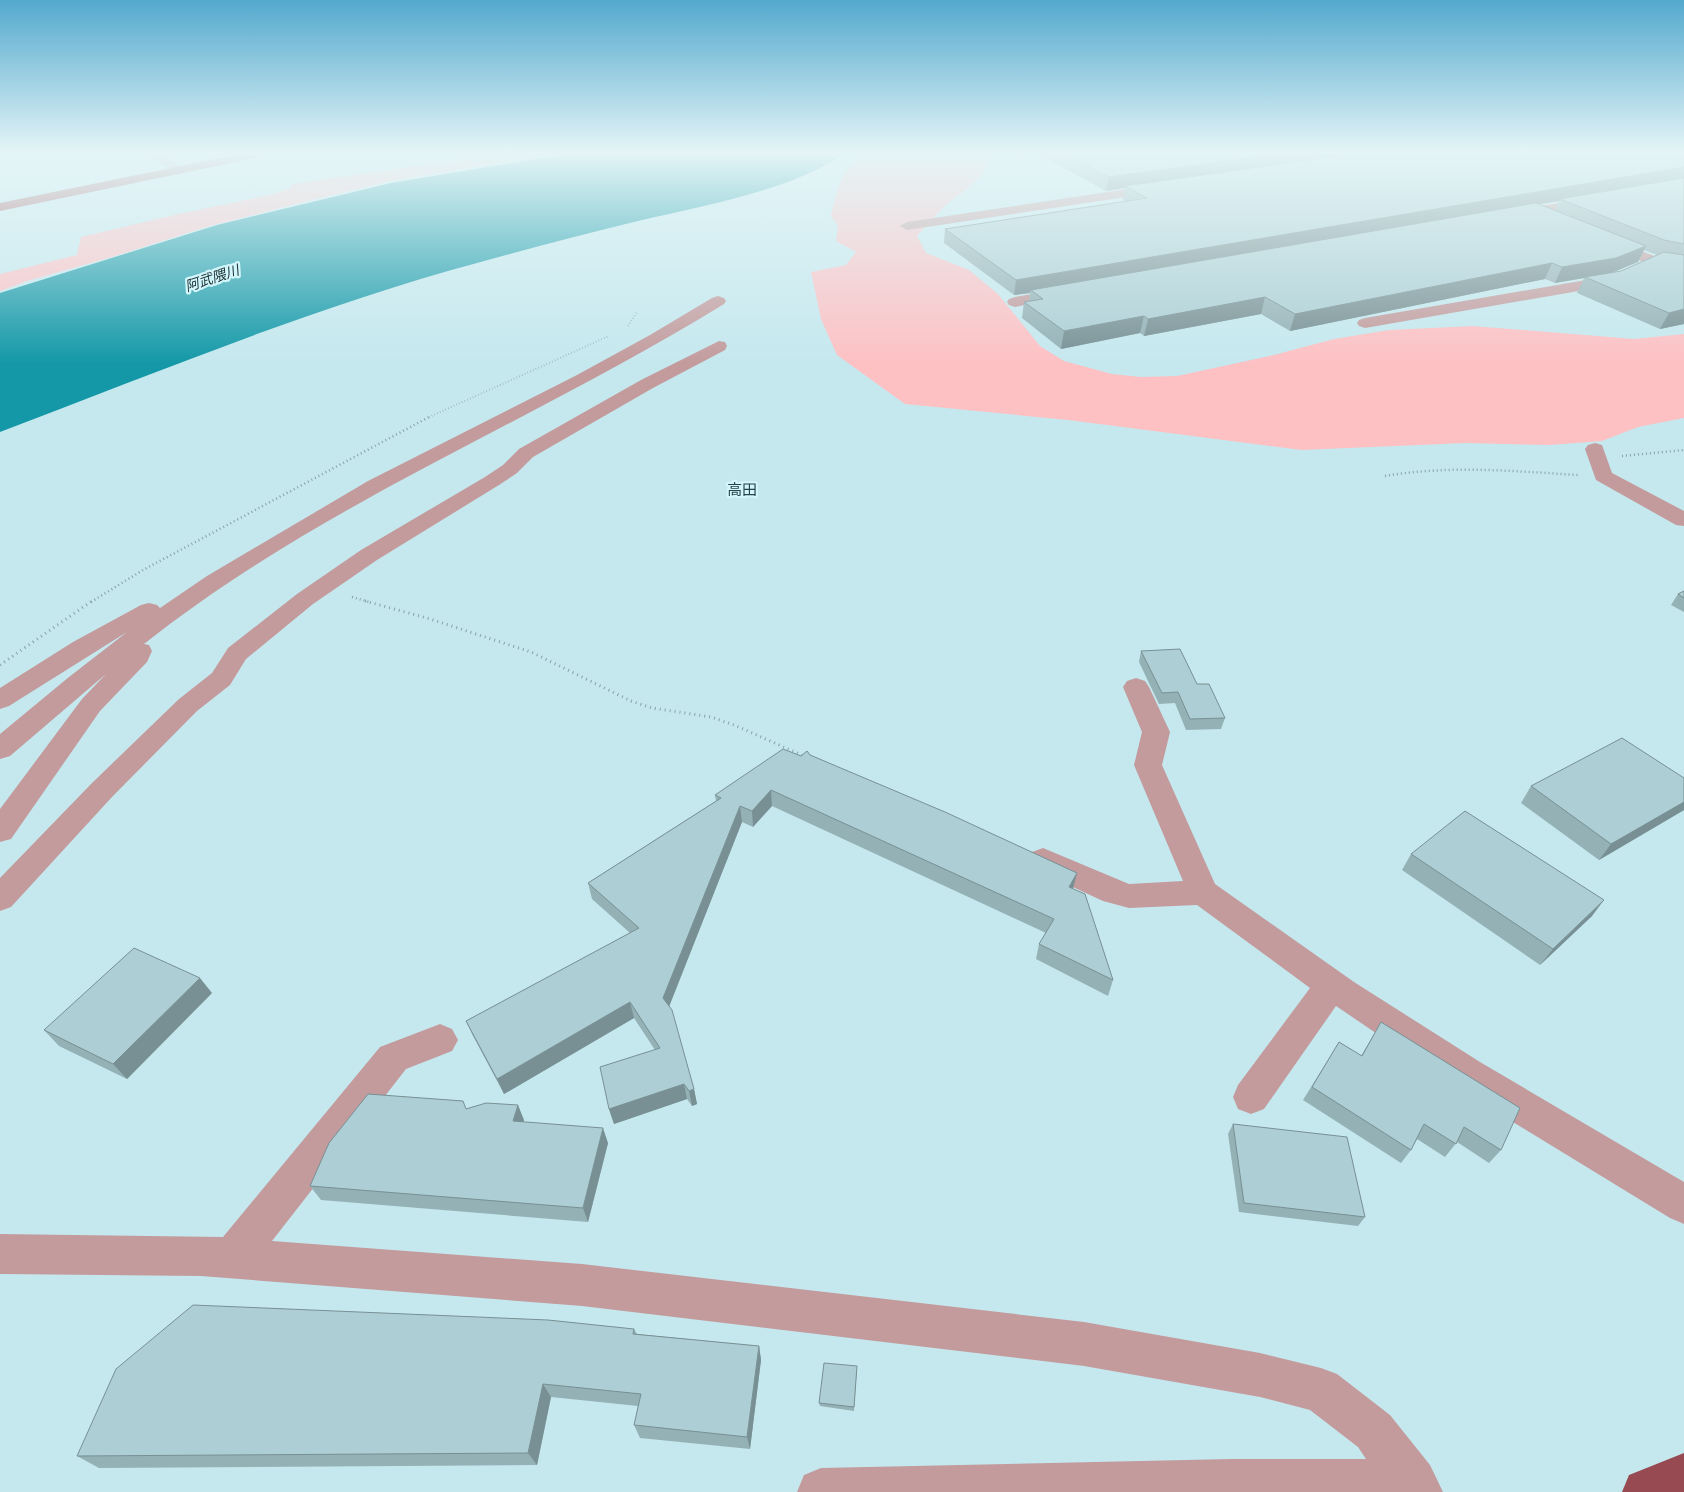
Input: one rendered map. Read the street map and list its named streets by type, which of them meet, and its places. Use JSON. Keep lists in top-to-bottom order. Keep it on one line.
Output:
{"districts":["高田"],"water":["阿武隈川"]}
